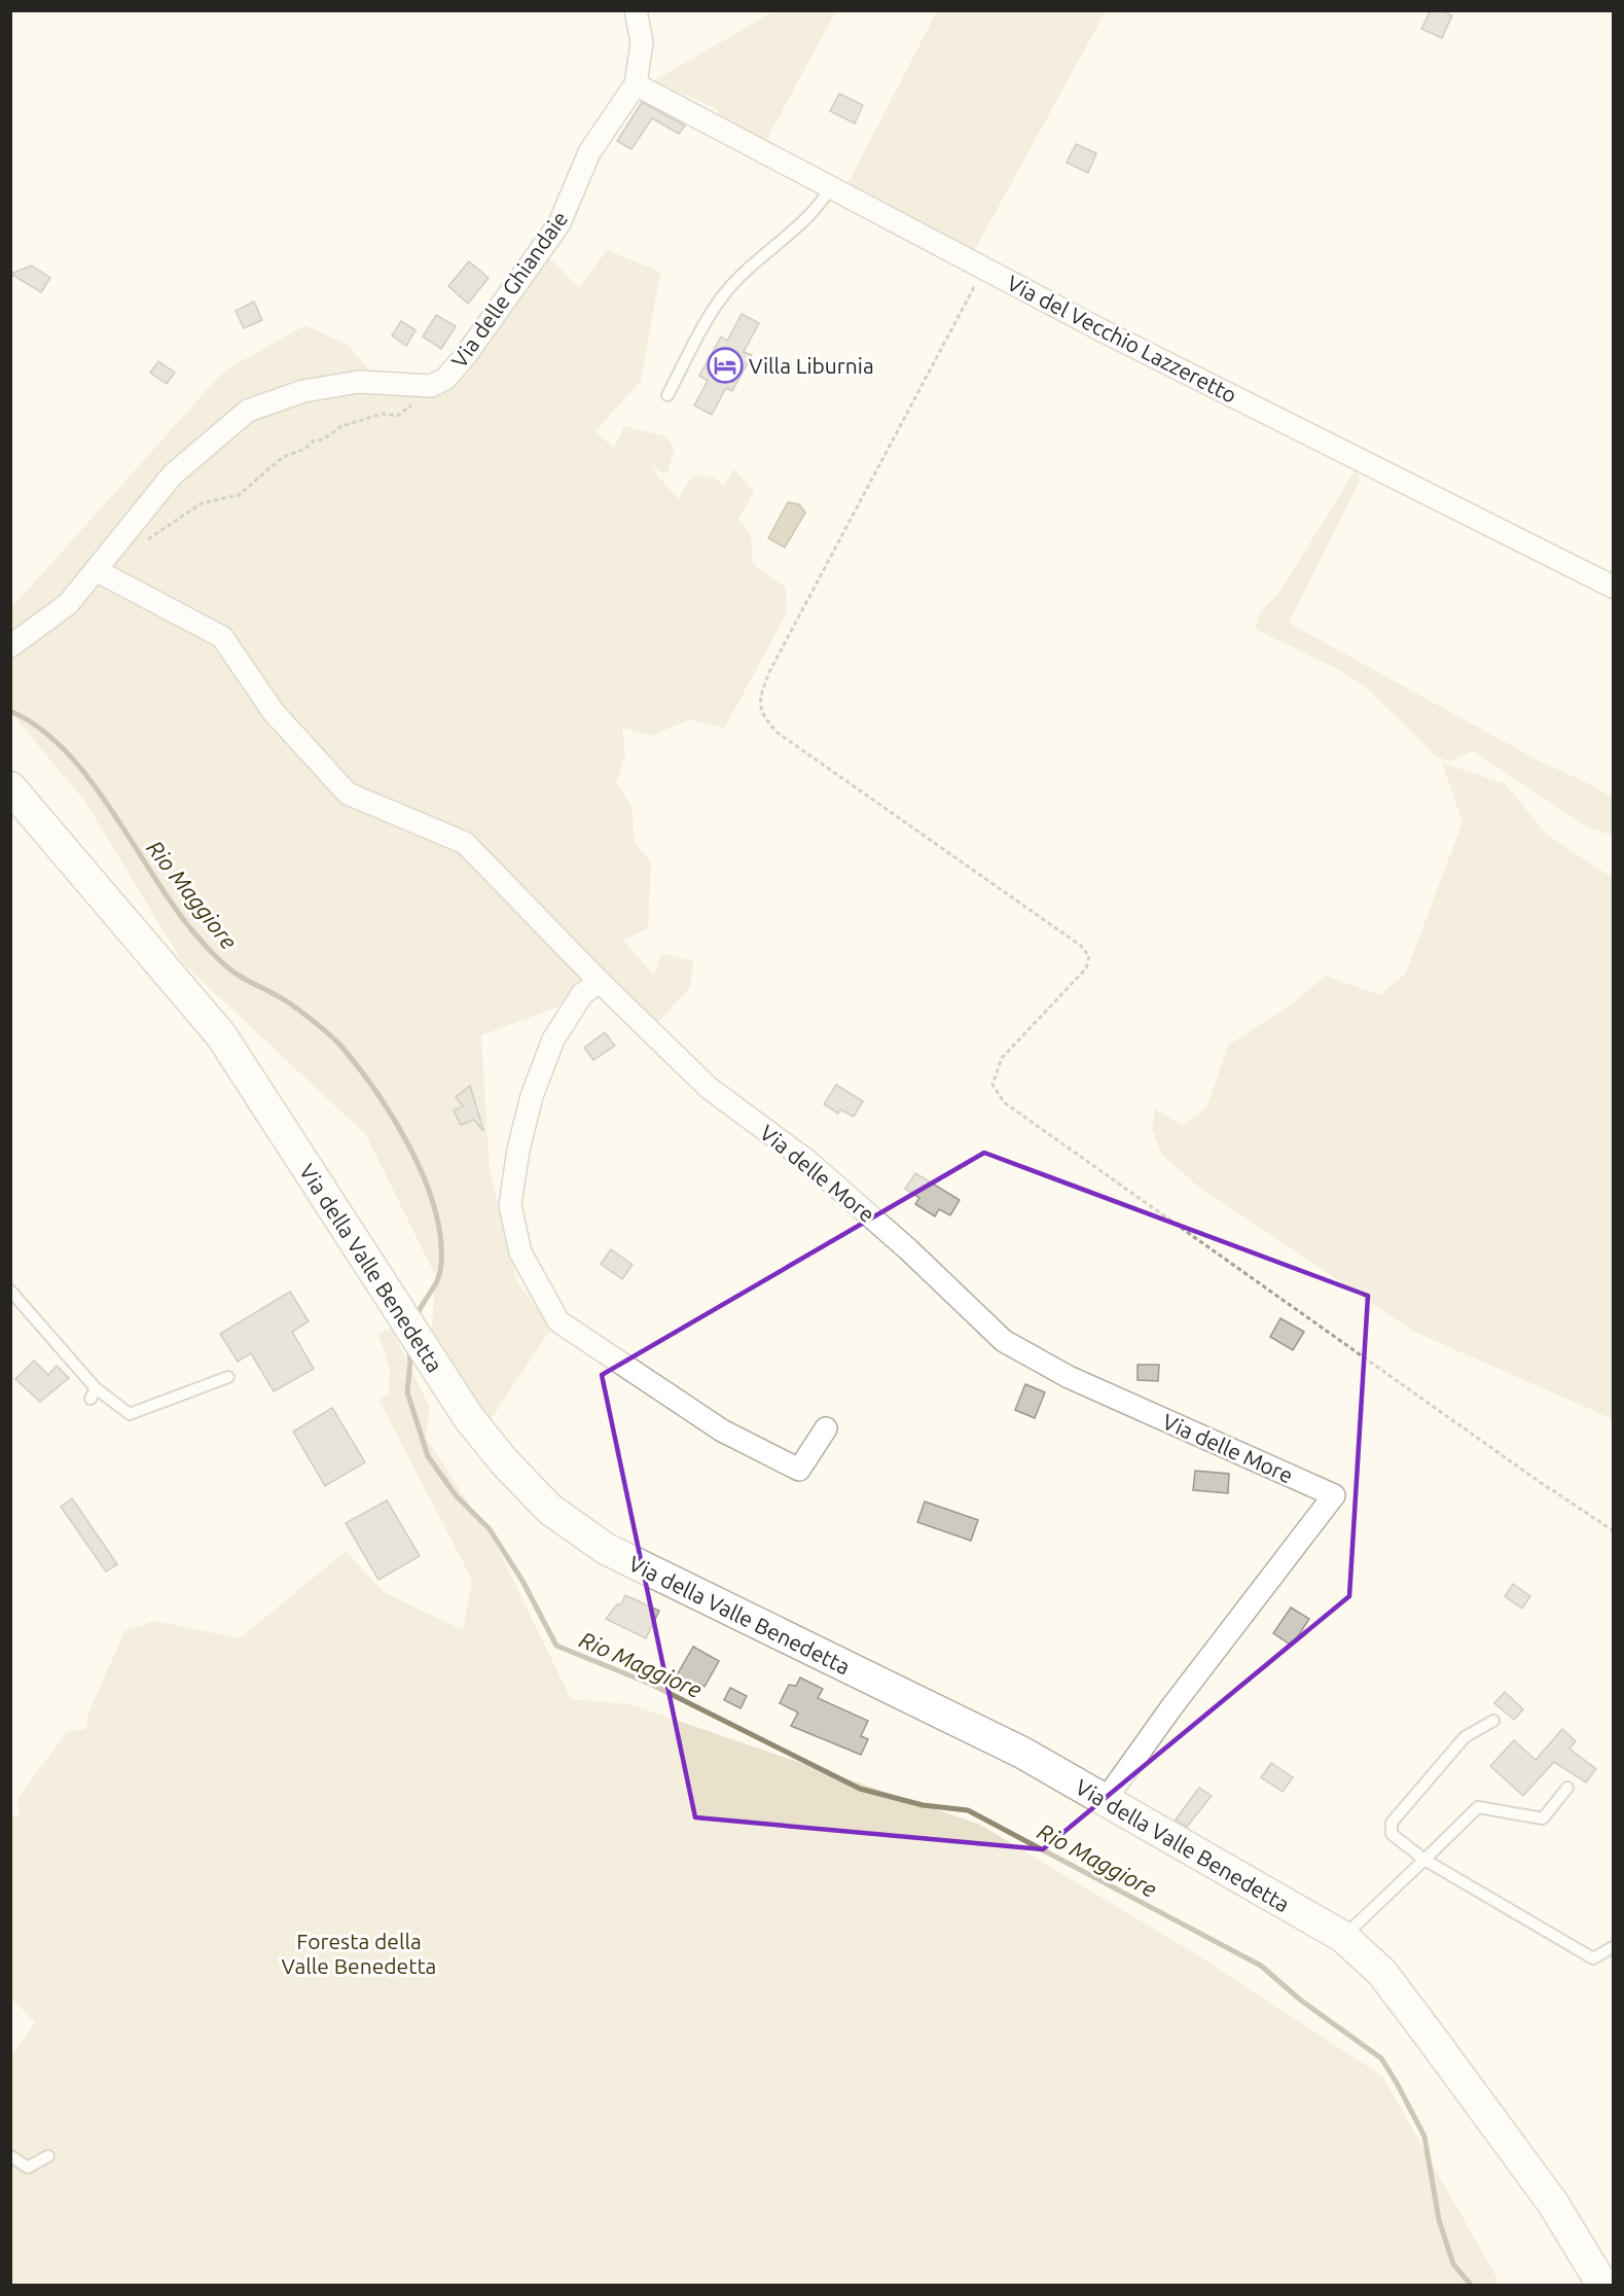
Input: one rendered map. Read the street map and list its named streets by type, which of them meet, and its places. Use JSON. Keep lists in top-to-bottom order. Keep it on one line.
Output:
{"streets":{"main road":["Via della Valle Benedetta"],"street":["Via delle Ghiandaie","Via del Vecchio Lazzeretto","Via delle More"]},"crossings":[["Via delle Ghiandaie","Via del Vecchio Lazzeretto"],["Via delle More","Via della Valle Benedetta"]],"water":["Rio Maggiore"],"parks":["Foresta della Valle Benedetta"],"places":{"hotel":["Villa Liburnia"]}}
